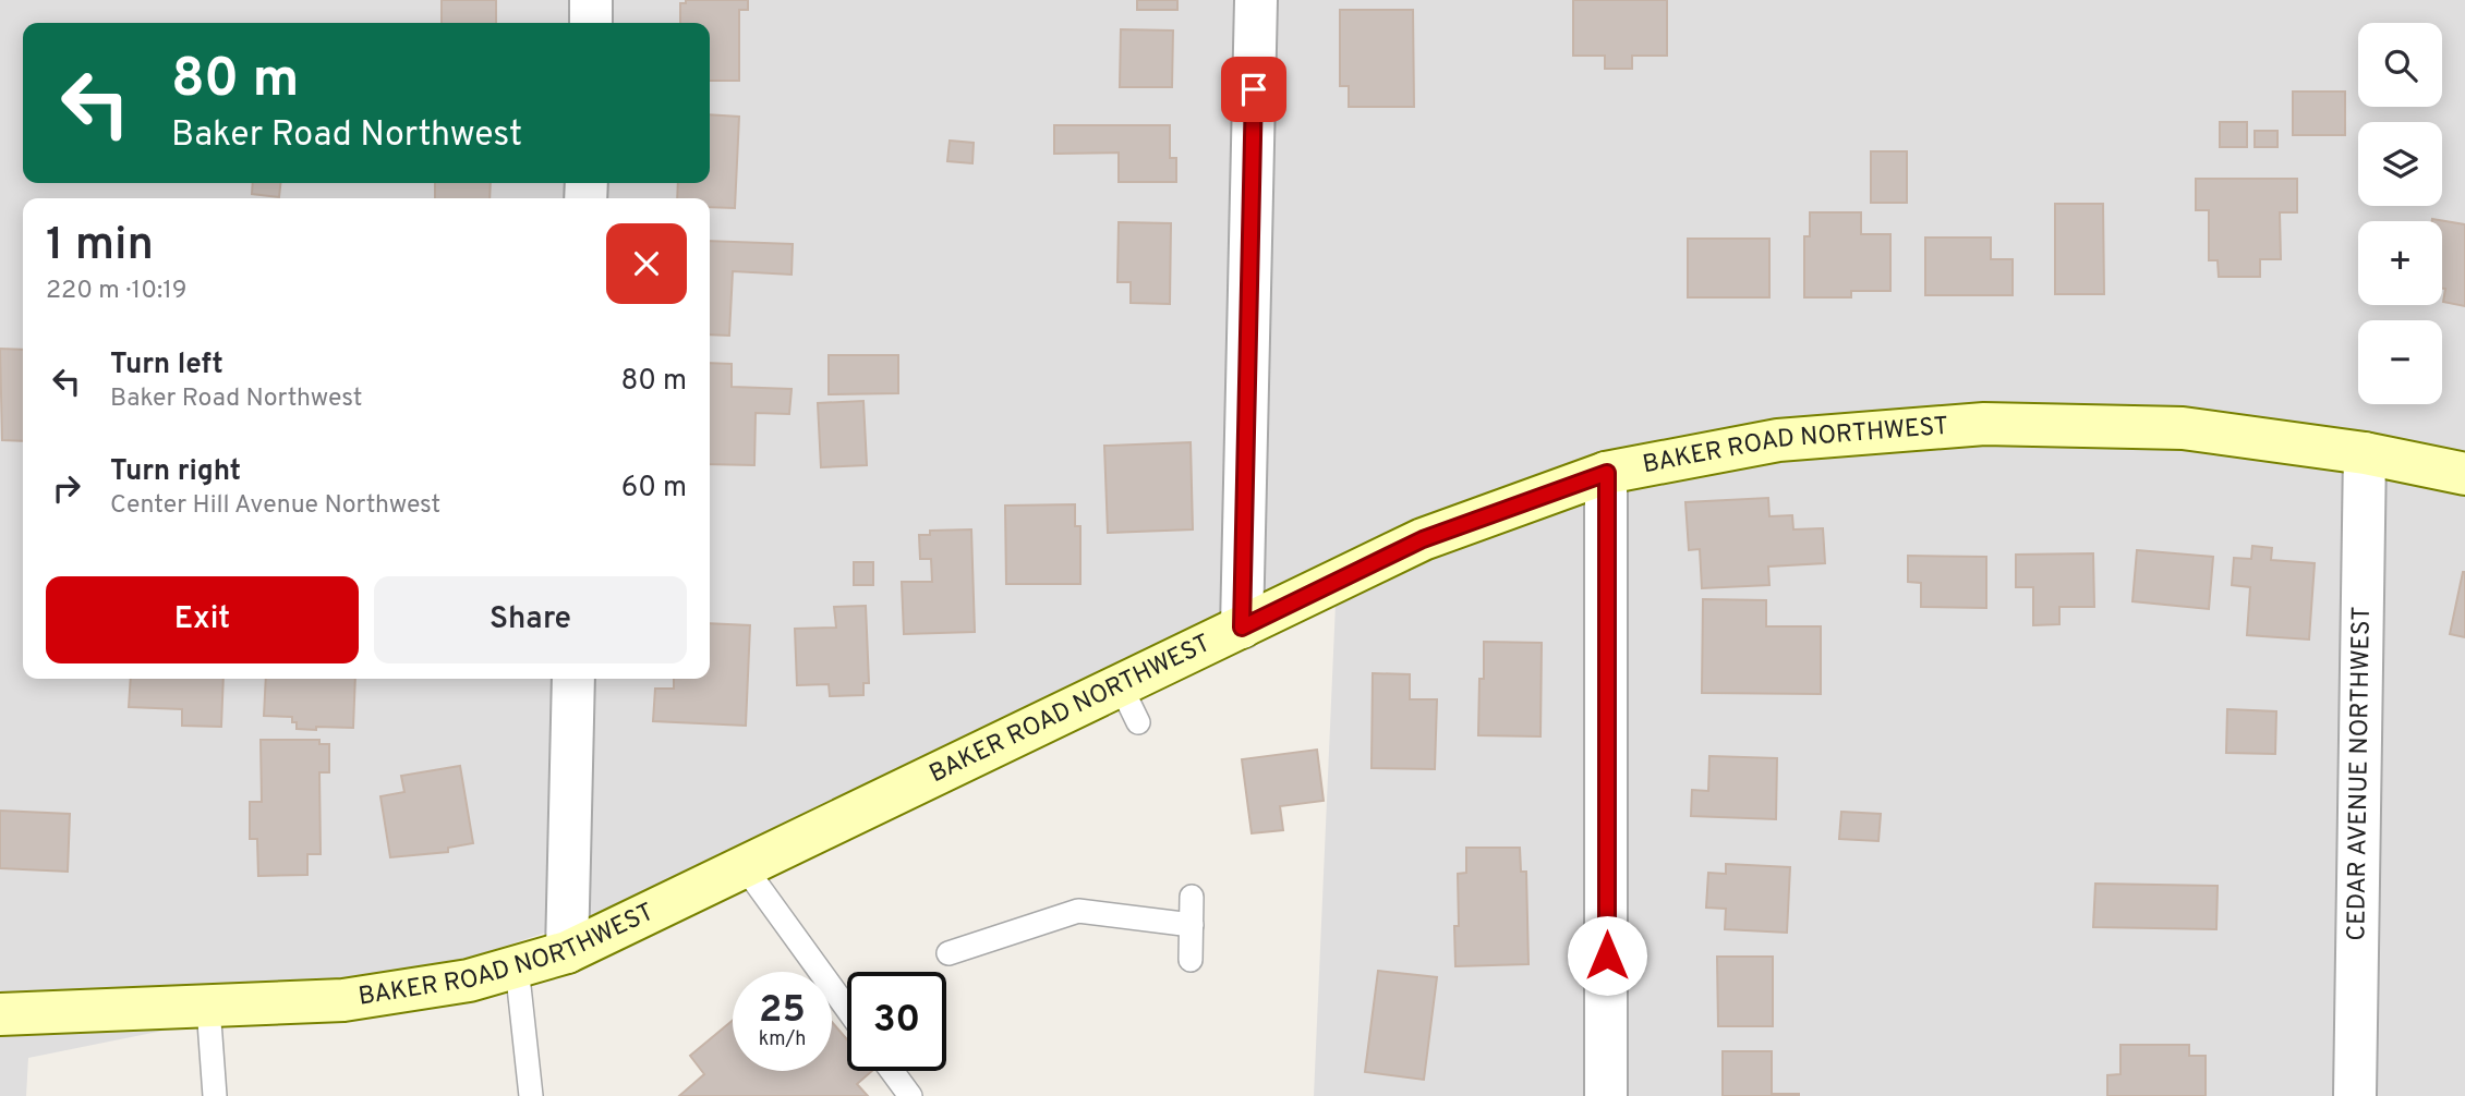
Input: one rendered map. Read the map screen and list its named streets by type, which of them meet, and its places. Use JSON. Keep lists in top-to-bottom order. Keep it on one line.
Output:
{"streets":{"street":["BAKER ROAD NORTHWEST","CEDAR AVENUE NORTHWEST"]},"crossings":[["BAKER ROAD NORTHWEST","CEDAR AVENUE NORTHWEST"]],"page":{"map_buttons":["+","−"],"turn":["80 m","Baker Road Northwest"],"heading":["1 min","220 m · 10:19"],"list":[{"name":"Turn left","note":"Baker Road Northwest","value":"80 m"},{"name":"Turn right","note":"Center Hill Avenue Northwest","value":"60 m"}],"buttons":["Exit","Share"],"speed":"25 km/h","limit":"30"}}
